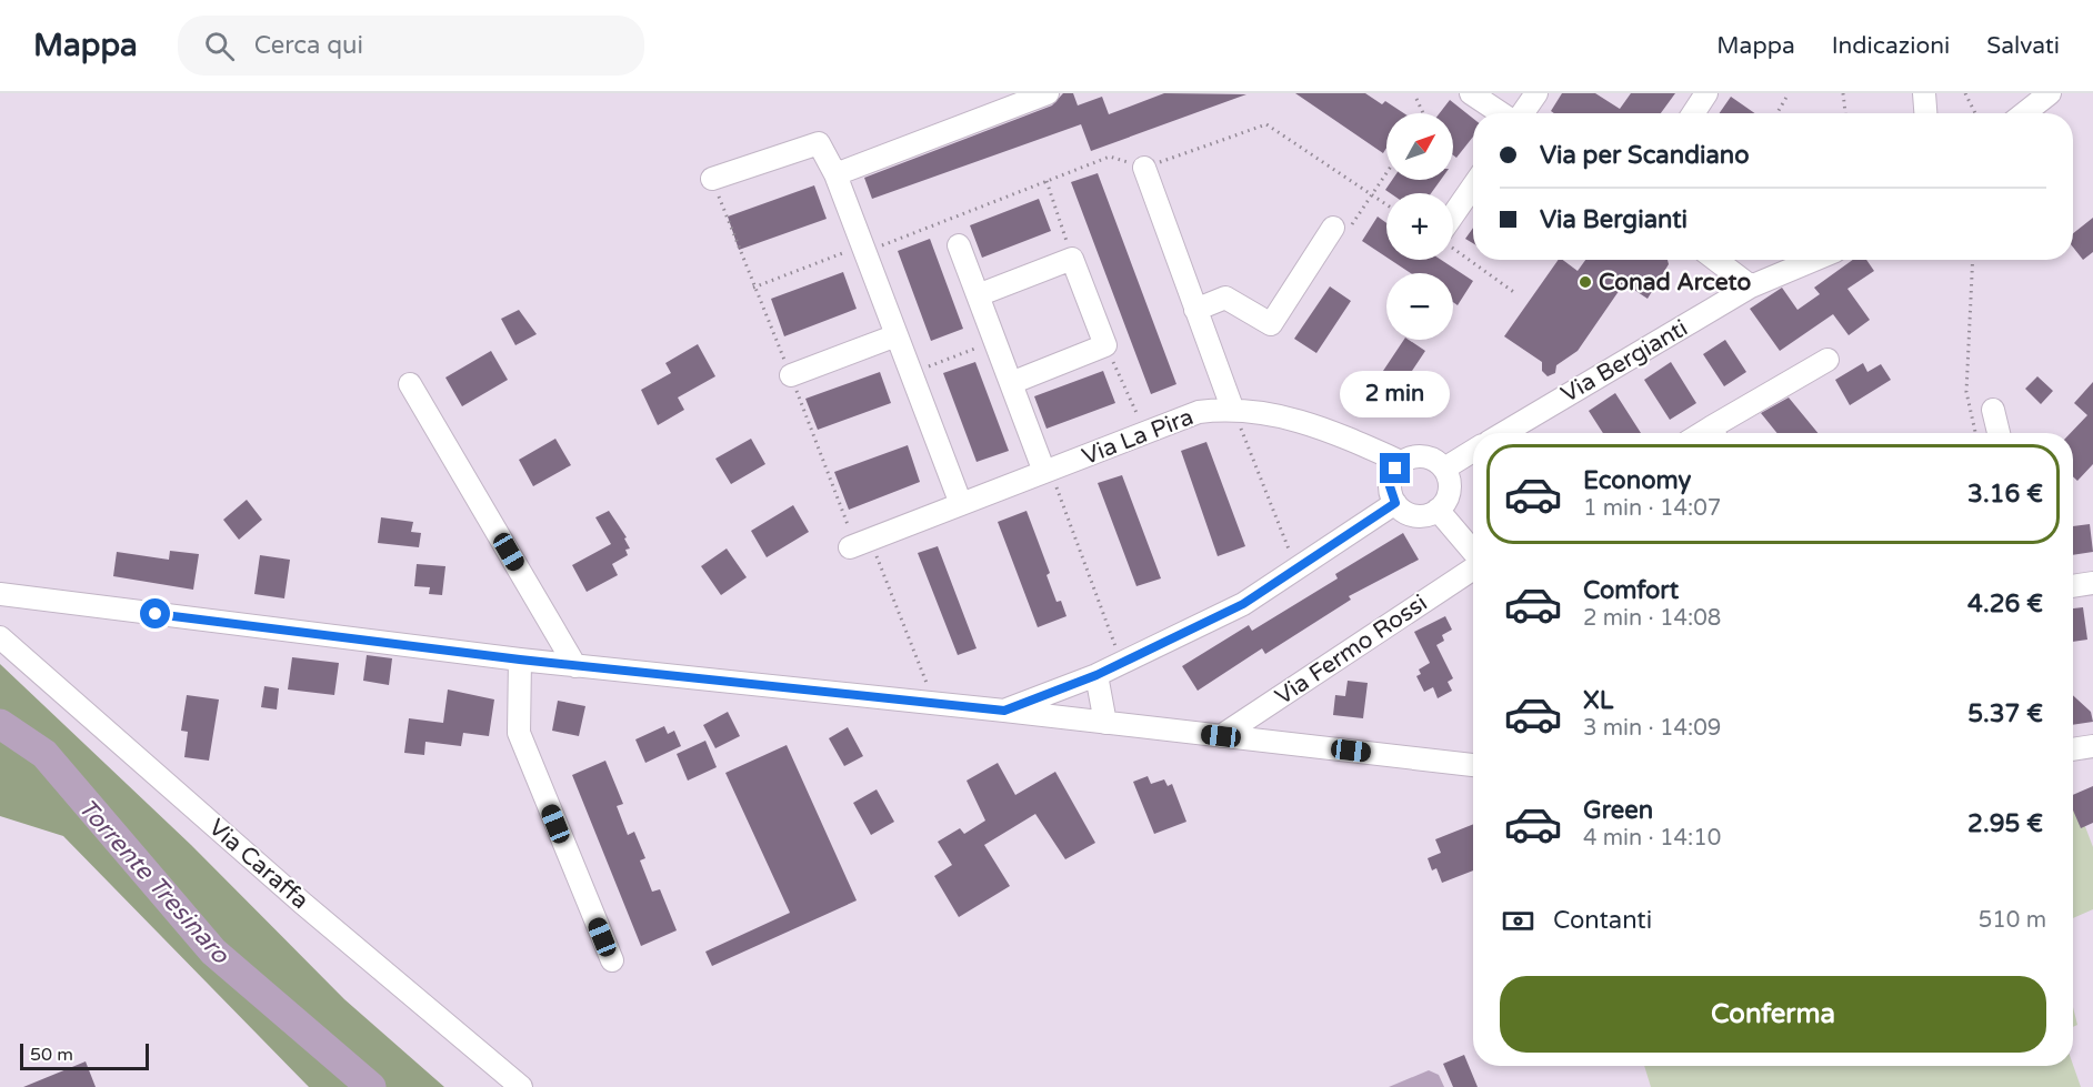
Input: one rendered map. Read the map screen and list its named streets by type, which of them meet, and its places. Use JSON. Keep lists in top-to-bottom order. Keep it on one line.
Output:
{"streets":{"street":["Via Bergianti","Via La Pira","Via Fermo Rossi","Via Caraffa"]},"crossings":[["Via La Pira","Via Fermo Rossi"]],"water":["Torrente Tresinaro"],"places":["Conad Arceto"],"scale_bar":"50 m","north":"top right","page":{"header":"Mappa","search":"Cerca qui","nav":["Mappa","Indicazioni","Salvati"],"map_buttons":["+","−"],"banner":["Via per Scandiano","Via Bergianti"],"bubble":"2 min","list":[{"name":"Economy","note":"1 min · 14:07","value":"3.16 €"},{"name":"Comfort","note":"2 min · 14:08","value":"4.26 €"},{"name":"XL","note":"3 min · 14:09","value":"5.37 €"},{"name":"Green","note":"4 min · 14:10","value":"2.95 €"}],"pay":["Contanti","510 m"],"buttons":"Conferma","scale":"50 m"}}
